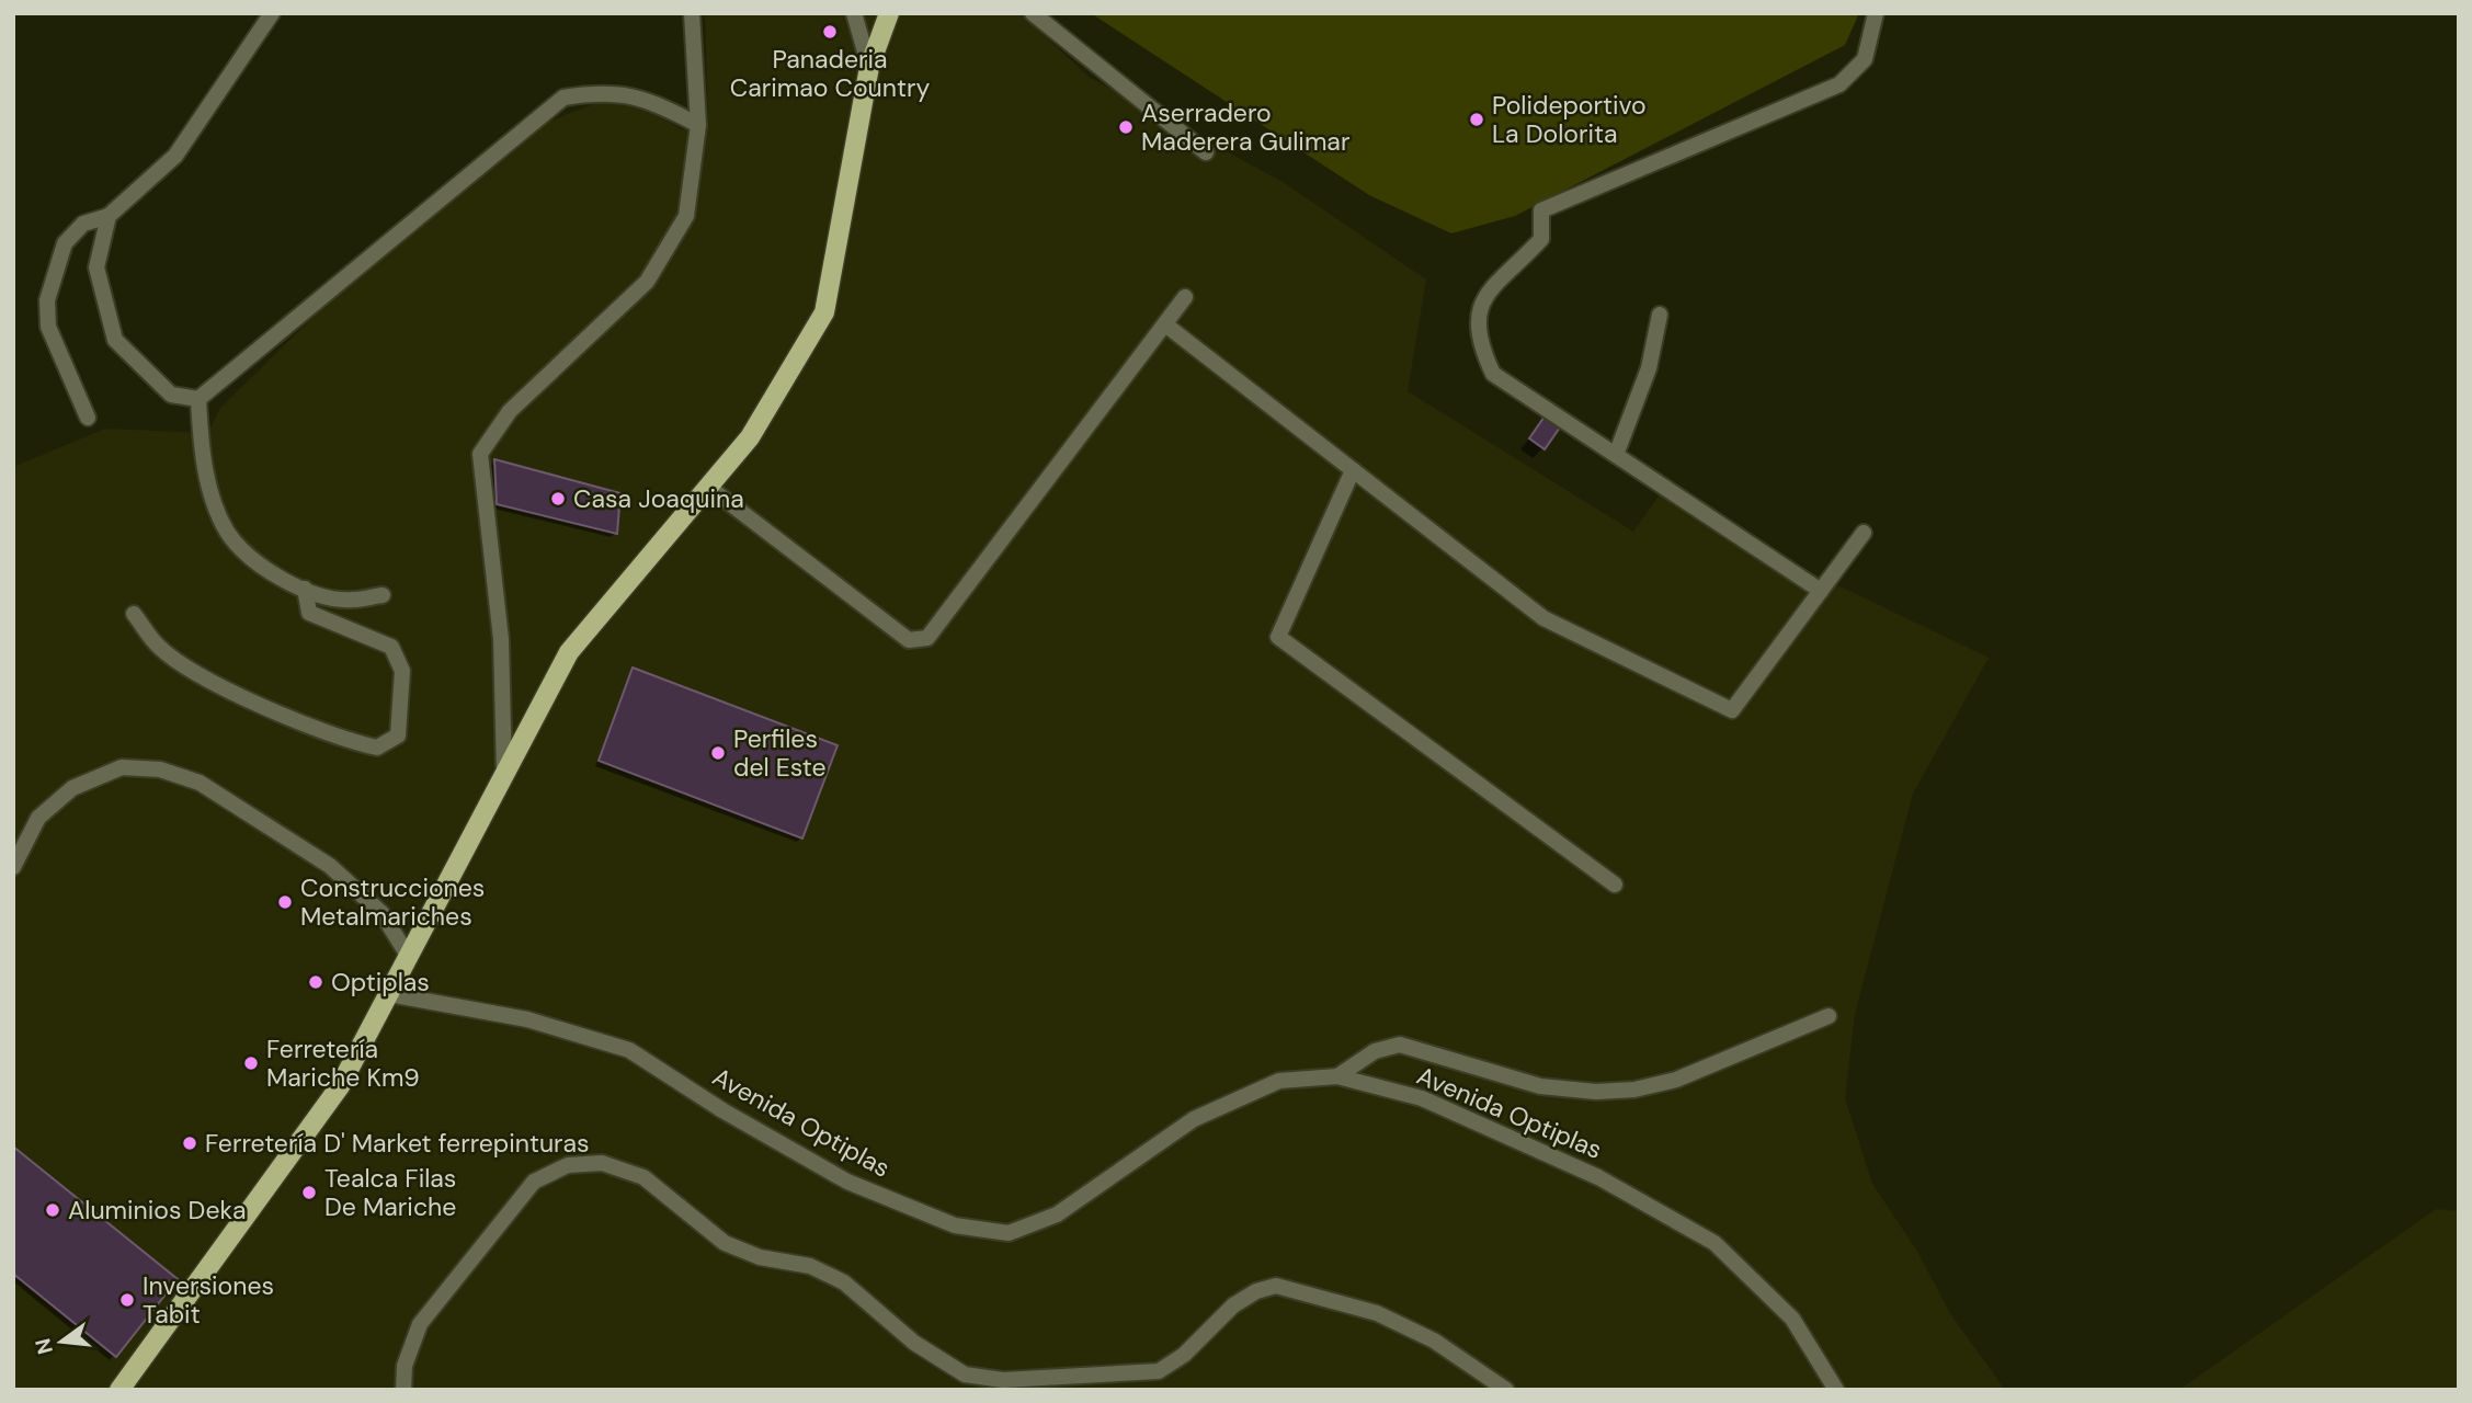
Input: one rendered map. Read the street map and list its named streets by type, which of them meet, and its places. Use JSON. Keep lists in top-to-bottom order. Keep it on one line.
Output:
{"streets":{"street":["Avenida Optiplas"]},"places":["Panaderia Carimao Country","Polideportivo La Dolorita","Aserradero Maderera Gulimar","Casa Joaquina","Perfiles del Este","Construcciones Metalmariches","Optiplas","Ferretería Mariche Km9","Ferretería D' Market ferrepinturas","Tealca Filas De Mariche","Aluminios Deka","Inversiones Tabit"],"north":"left"}
